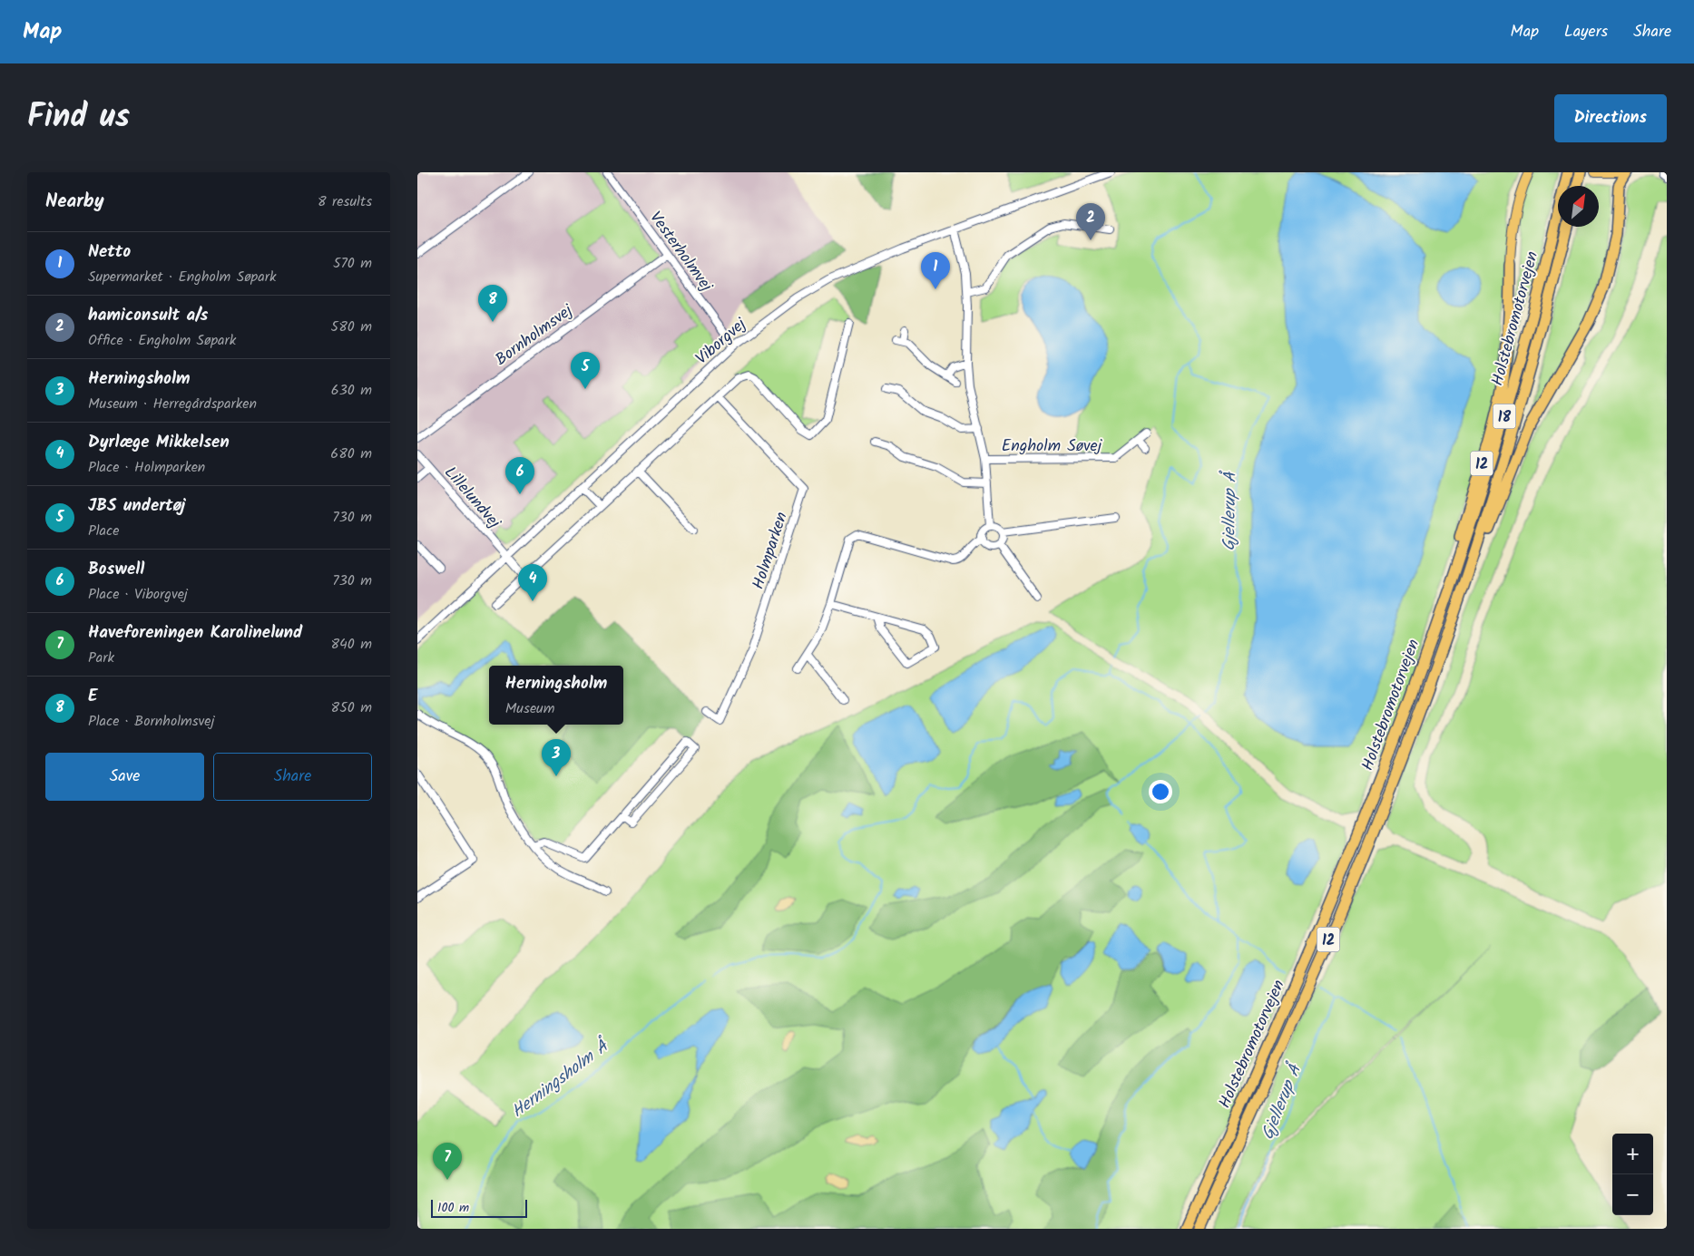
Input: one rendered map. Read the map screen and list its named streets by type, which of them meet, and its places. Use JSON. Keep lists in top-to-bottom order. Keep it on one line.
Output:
{"streets":{"highway":["Holstebromotorvejen","18","12"],"street":["Vesterholmvej","Bornholmsvej","Viborgvej","Engholm Søvej","Lillelundvej","Holmparken"]},"crossings":[["Vesterholmvej","Bornholmsvej"],["Vesterholmvej","Viborgvej"],["Holstebromotorvejen","12"],["Viborgvej","Lillelundvej"]],"water":["Gjellerup Å","Herningsholm Å"],"scale_bar":"100 m","north":"top right","page":{"header":"Map","nav":["Map","Layers","Share"],"title":"Find us","buttons":["Directions",["Save","Share"]],"heading":["Nearby","8 results"],"pins":["2","1","8","5","6","4","3","7"],"list":[{"mark":"1","name":"Netto","note":"Supermarket · Engholm Søpark","value":"570 m"},{"mark":"2","name":"hamiconsult a/s","note":"Office · Engholm Søpark","value":"580 m"},{"mark":"3","name":"Herningsholm","note":"Museum · Herregårdsparken","value":"630 m"},{"mark":"4","name":"Dyrlæge Mikkelsen","note":"Place · Holmparken","value":"680 m"},{"mark":"5","name":"JBS undertøj","note":"Place","value":"730 m"},{"mark":"6","name":"Boswell","note":"Place · Viborgvej","value":"730 m"},{"mark":"7","name":"Haveforeningen Karolinelund","note":"Park","value":"840 m"},{"mark":"8","name":"E","note":"Place · Bornholmsvej","value":"850 m"}],"popup":["Herningsholm","Museum"],"map_buttons":["+","−"],"scale":"100 m"}}
